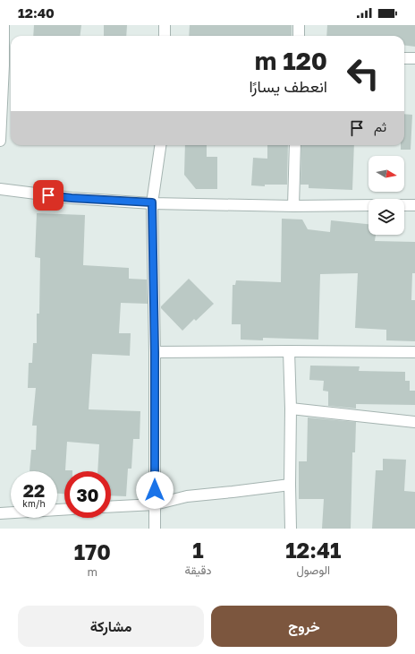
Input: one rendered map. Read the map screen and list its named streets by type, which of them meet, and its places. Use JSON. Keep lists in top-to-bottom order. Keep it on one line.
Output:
{"north":"right","page":{"status":"12:40","turn":["120 m","انعطف يسارًا"],"then":"ثم","speed":"22 km/h","limit":"30","eta":["12:41","الوصول","1","دقيقة","170","m"],"buttons":["خروج","مشاركة"]}}
